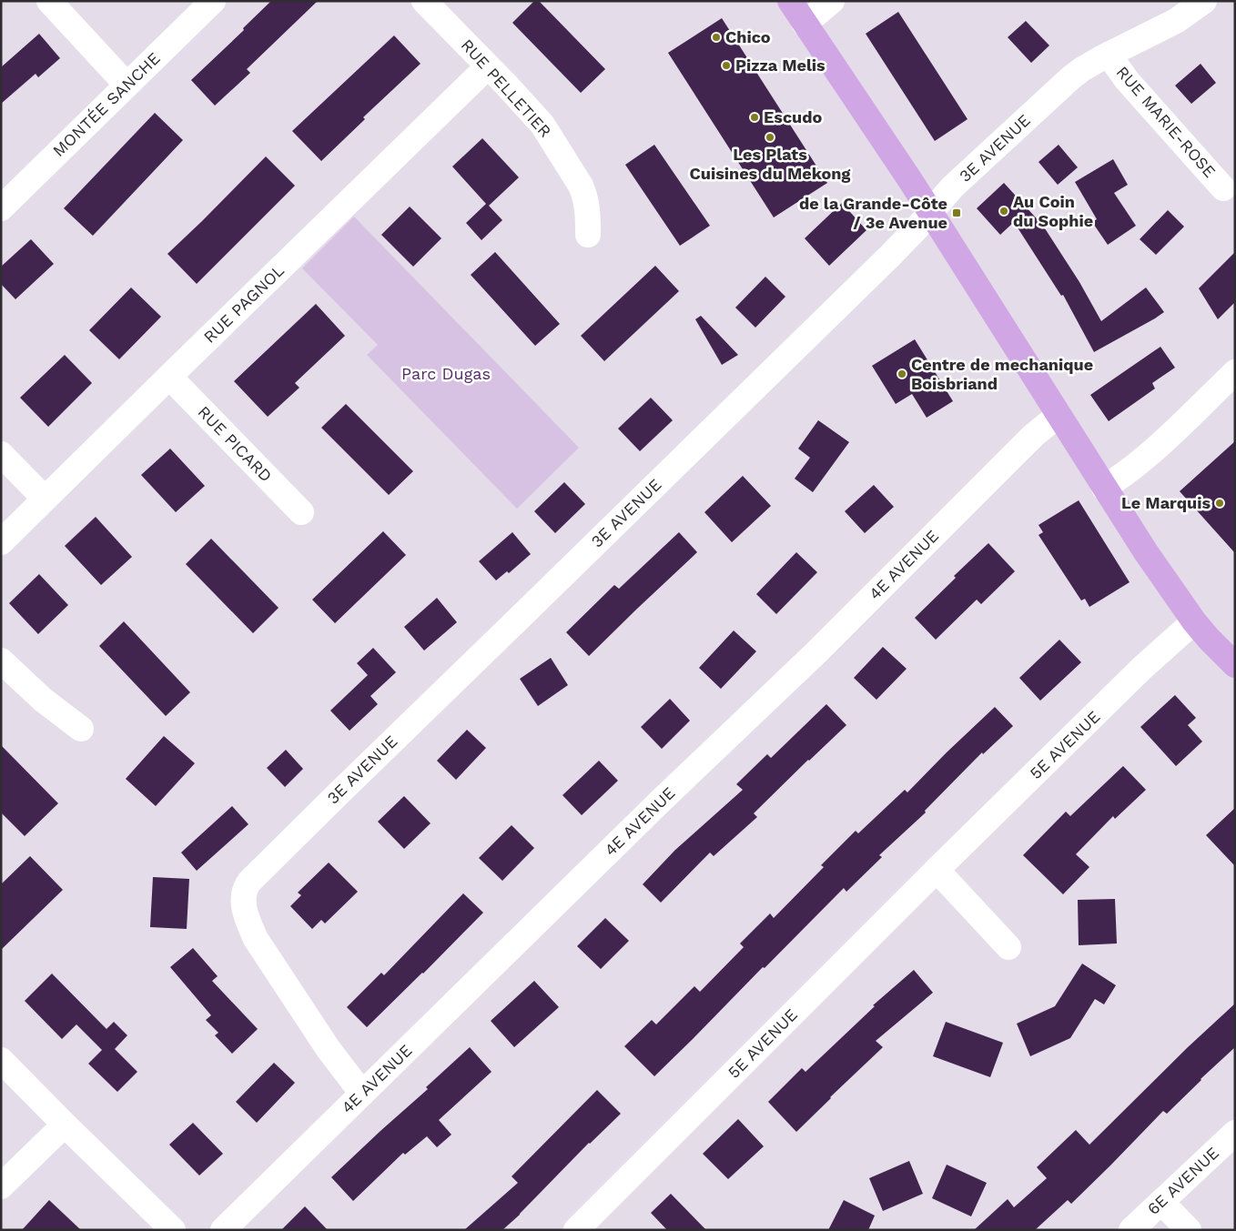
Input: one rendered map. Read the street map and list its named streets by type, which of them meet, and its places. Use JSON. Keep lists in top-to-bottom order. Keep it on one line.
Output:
{"streets":{"street":["RUE PELLETIER","MONTÉE SANCHE","RUE MARIE-ROSE","3E AVENUE","RUE PAGNOL","RUE PICARD","4E AVENUE","5E AVENUE","6E AVENUE"]},"crossings":[["RUE PELLETIER","RUE PAGNOL"],["RUE MARIE-ROSE","3E AVENUE"],["3E AVENUE","4E AVENUE"],["RUE PAGNOL","RUE PICARD"]],"parks":["Parc Dugas"],"places":{"other":["Chico","Pizza Melis","Escudo","Les Plats Cuisines du Mekong","Au Coin du Sophie","Centre de mechanique Boisbriand","Le Marquis"],"transit":["de la Grande-Côte / 3e Avenue"]}}
